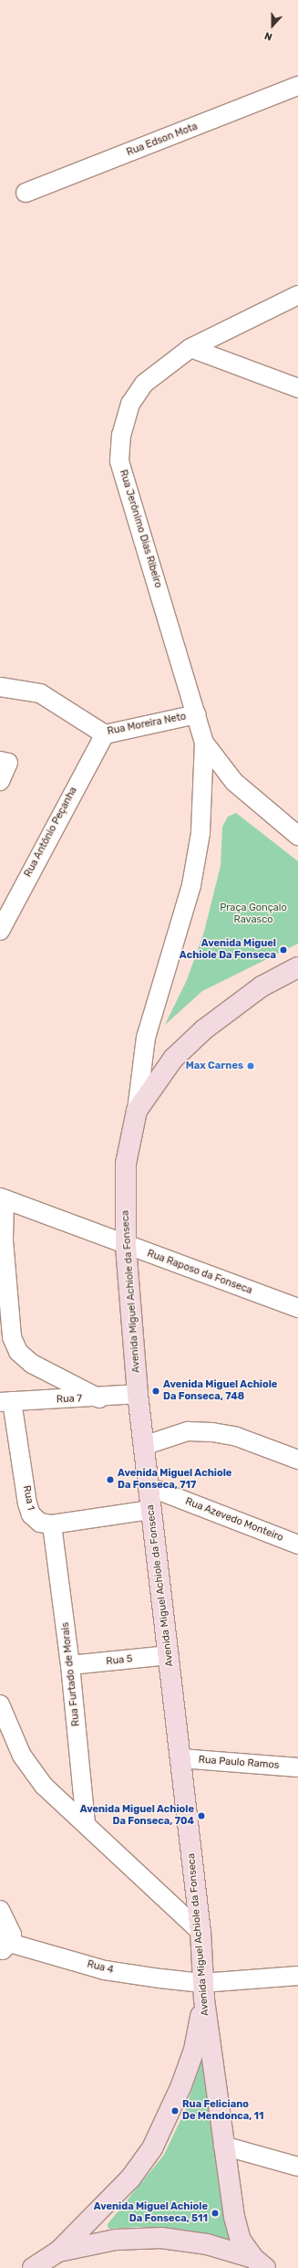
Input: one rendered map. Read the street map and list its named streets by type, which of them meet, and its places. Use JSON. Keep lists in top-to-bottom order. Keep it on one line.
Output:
{"streets":{"street":["Rua Edson Mota","Rua Jerônimo Dias Ribeiro","Rua Moreira Neto","Rua Antônio Peçanha","Rua Raposo da Fonseca","Avenida Miguel Achiole da Fonseca","Rua 7","Rua 1","Rua Azevedo Monteiro","Rua 5","Rua Furtado de Morais","Rua Paulo Ramos","Rua 4"]},"crossings":[["Rua Jerônimo Dias Ribeiro","Rua Moreira Neto"],["Rua Jerônimo Dias Ribeiro","Avenida Miguel Achiole da Fonseca"],["Rua Moreira Neto","Rua Antônio Peçanha"],["Rua Raposo da Fonseca","Avenida Miguel Achiole da Fonseca"],["Avenida Miguel Achiole da Fonseca","Rua 7"],["Avenida Miguel Achiole da Fonseca","Rua 1"],["Avenida Miguel Achiole da Fonseca","Rua Azevedo Monteiro"],["Avenida Miguel Achiole da Fonseca","Rua 5"],["Avenida Miguel Achiole da Fonseca","Rua Paulo Ramos"],["Avenida Miguel Achiole da Fonseca","Rua 4"],["Rua 7","Rua 1"],["Rua 1","Rua Furtado de Morais"],["Rua 5","Rua Furtado de Morais"]],"parks":["Praça Gonçalo Ravasco"],"places":["Avenida Miguel Achiole Da Fonseca","Max Carnes","Avenida Miguel Achiole Da Fonseca, 748","Avenida Miguel Achiole Da Fonseca, 717","Avenida Miguel Achiole Da Fonseca, 704","Rua Feliciano De Mendonca, 11","Avenida Miguel Achiole Da Fonseca, 511"],"north":"bottom"}
